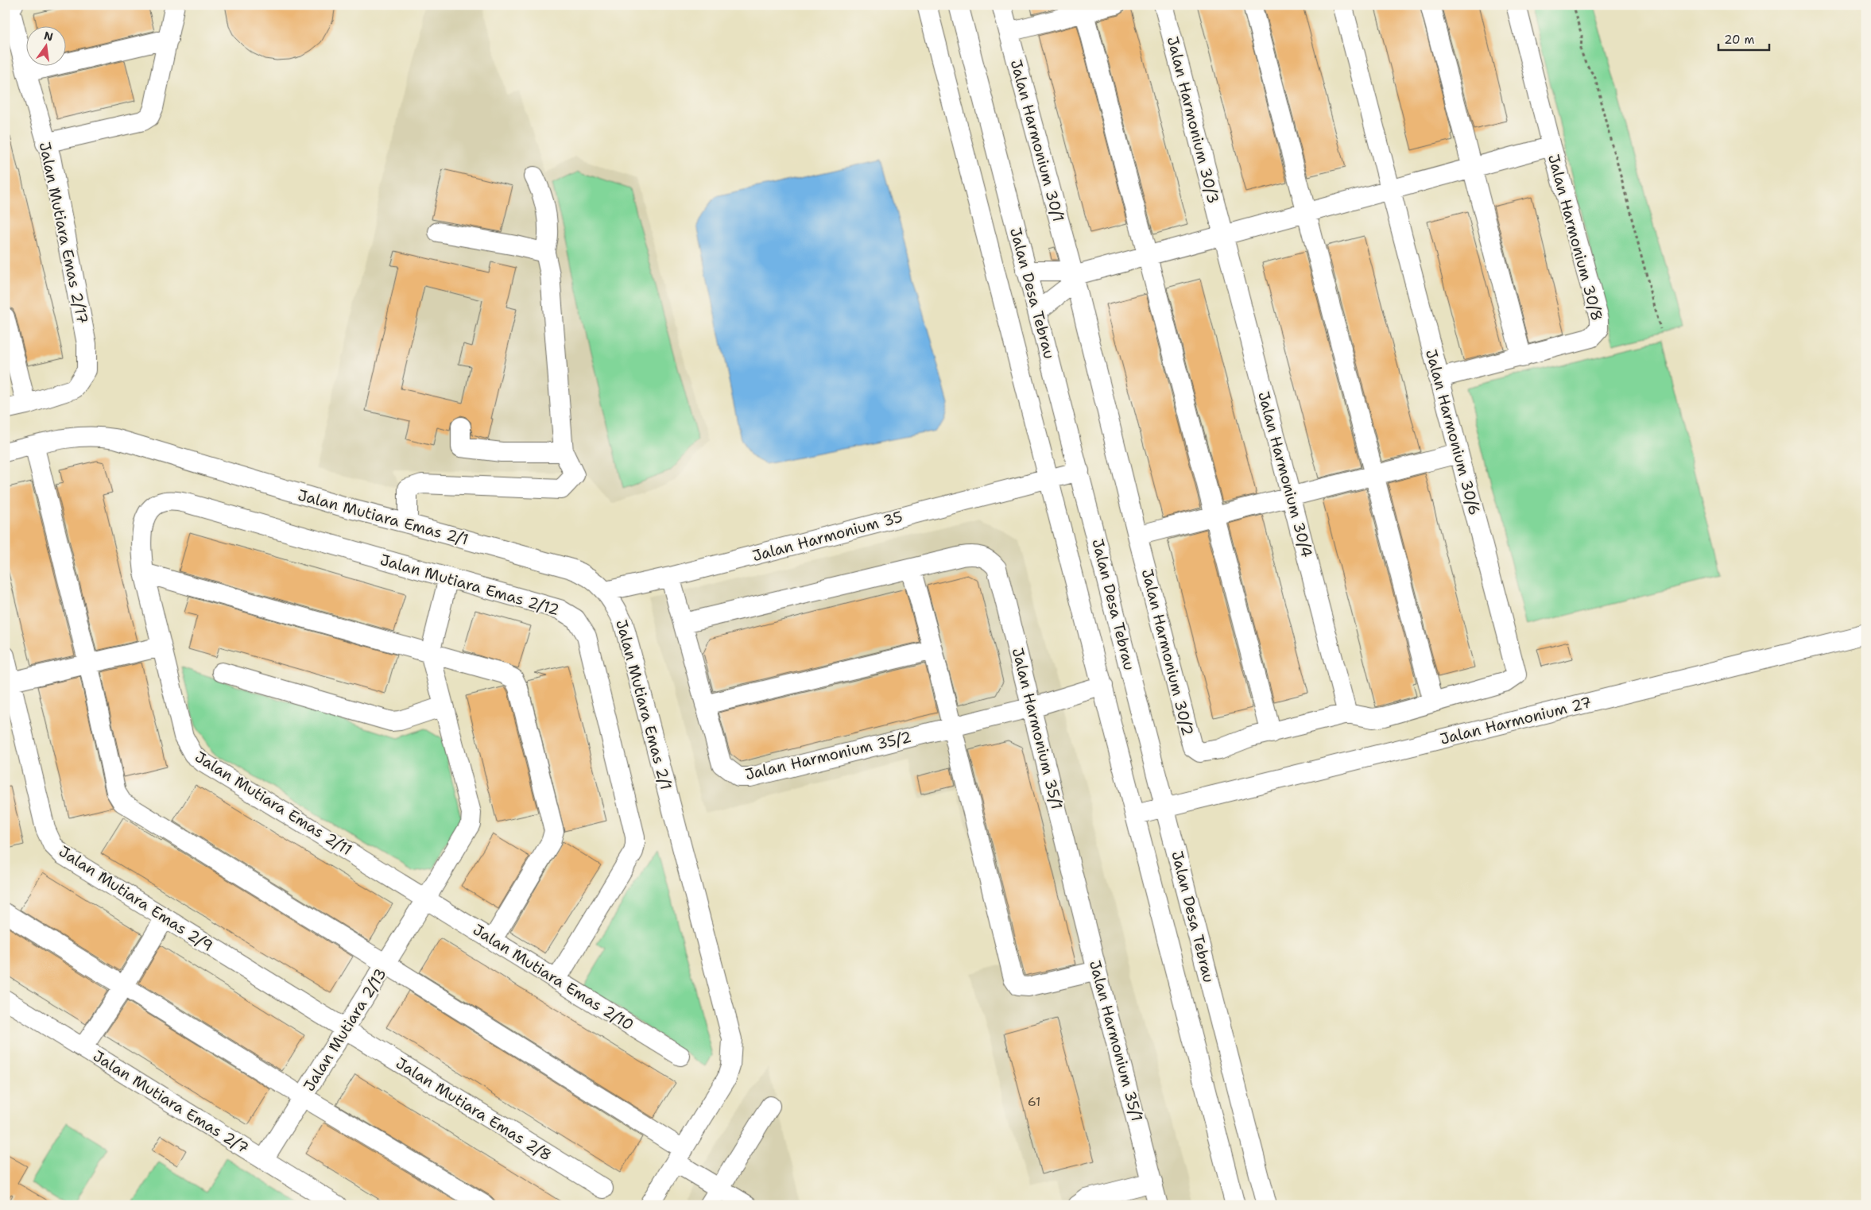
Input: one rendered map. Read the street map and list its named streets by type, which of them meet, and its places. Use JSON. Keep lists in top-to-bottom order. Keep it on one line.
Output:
{"streets":{"street":["Jalan Harmonium 30/3","Jalan Harmonium 30/1","Jalan Mutiara Emas 2/17","Jalan Harmonium 30/8","Jalan Desa Tebrau","Jalan Harmonium 30/6","Jalan Harmonium 30/4","Jalan Mutiara Emas 2/1","Jalan Harmonium 35","Jalan Mutiara Emas 2/12","Jalan Harmonium 30/2","Jalan Harmonium 27","Jalan Harmonium 35/1","Jalan Harmonium 35/2","Jalan Mutiara Emas 2/11","Jalan Mutiara Emas 2/9","Jalan Mutiara Emas 2/10","Jalan Mutiara 2/13","Jalan Mutiara Emas 2/7","Jalan Mutiara Emas 2/8"]},"crossings":[["Jalan Harmonium 30/3","Jalan Harmonium 30/4"],["Jalan Harmonium 30/1","Jalan Harmonium 30/2"],["Jalan Desa Tebrau","Jalan Harmonium 35"],["Jalan Desa Tebrau","Jalan Harmonium 27"],["Jalan Desa Tebrau","Jalan Harmonium 35/2"],["Jalan Harmonium 30/6","Jalan Harmonium 30/2"],["Jalan Harmonium 30/4","Jalan Harmonium 30/2"],["Jalan Mutiara Emas 2/1","Jalan Harmonium 35"],["Jalan Harmonium 35","Jalan Harmonium 35/2"],["Jalan Mutiara Emas 2/12","Jalan Mutiara Emas 2/11"],["Jalan Mutiara Emas 2/12","Jalan Mutiara Emas 2/10"],["Jalan Harmonium 35/1","Jalan Harmonium 35/2"],["Jalan Mutiara Emas 2/11","Jalan Mutiara Emas 2/10"],["Jalan Mutiara Emas 2/11","Jalan Mutiara 2/13"],["Jalan Mutiara Emas 2/9","Jalan Mutiara 2/13"],["Jalan Mutiara Emas 2/9","Jalan Mutiara Emas 2/8"],["Jalan Mutiara Emas 2/10","Jalan Mutiara 2/13"],["Jalan Mutiara 2/13","Jalan Mutiara Emas 2/7"],["Jalan Mutiara 2/13","Jalan Mutiara Emas 2/8"]],"house_numbers":["61"],"scale_bar":"20 m","north":"top"}
